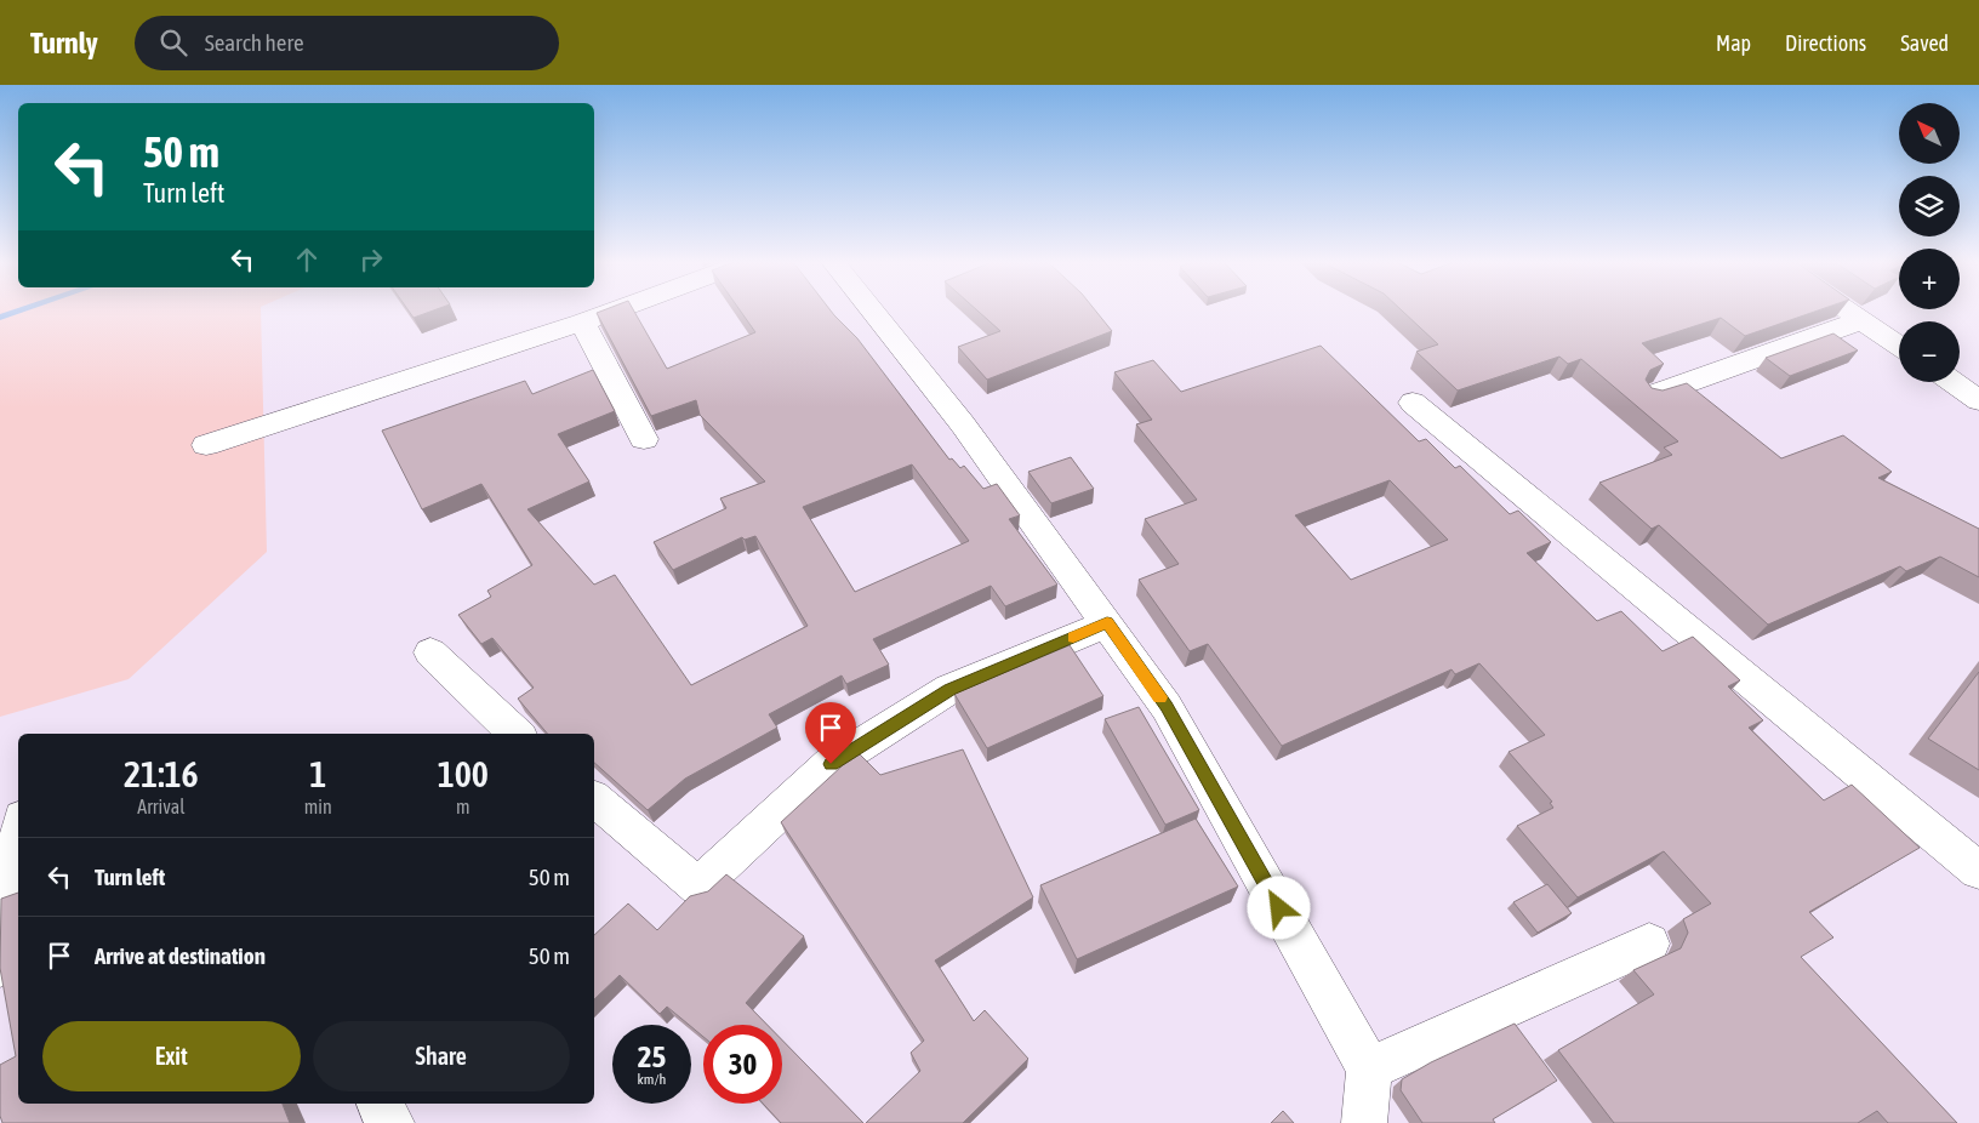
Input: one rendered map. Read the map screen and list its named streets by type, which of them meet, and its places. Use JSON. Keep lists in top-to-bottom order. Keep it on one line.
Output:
{"north":"top left","page":{"header":"Turnly","search":"Search here","nav":["Map","Directions","Saved"],"map_buttons":["+","−"],"turn":["50 m","Turn left"],"eta":["21:16","Arrival","1","min","100","m"],"list":[{"name":"Turn left","value":"50 m"},{"name":"Arrive at destination","value":"50 m"}],"buttons":["Exit","Share"],"speed":"25 km/h","limit":"30"}}
